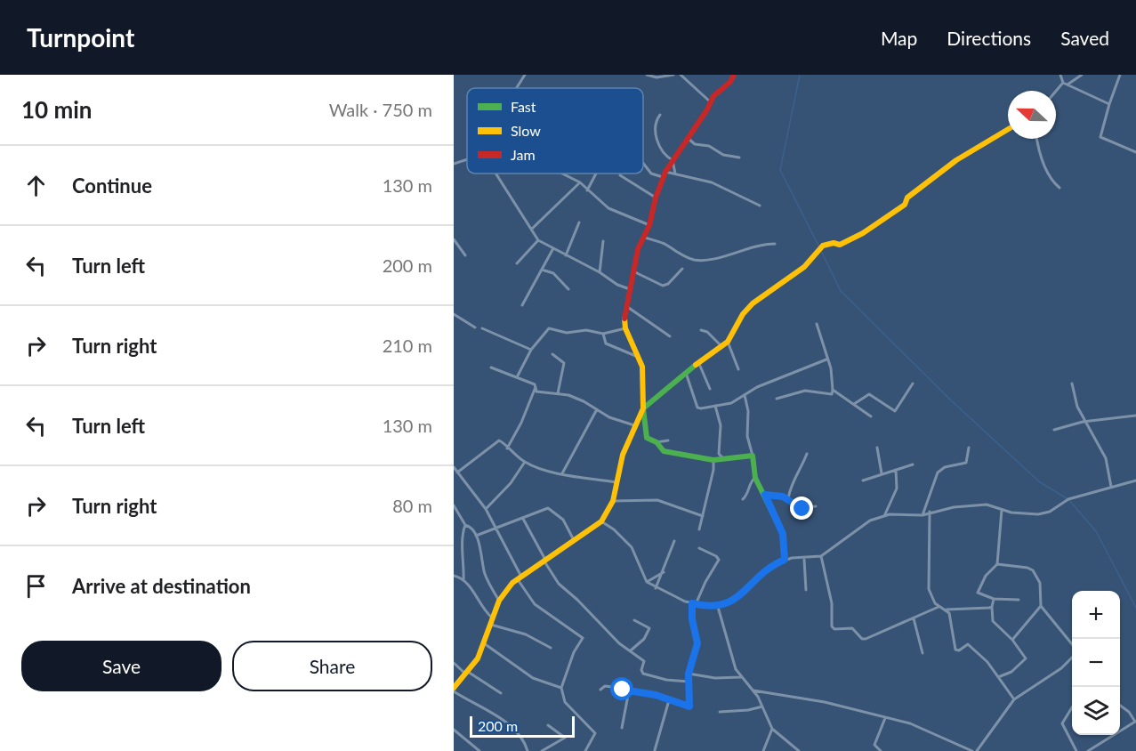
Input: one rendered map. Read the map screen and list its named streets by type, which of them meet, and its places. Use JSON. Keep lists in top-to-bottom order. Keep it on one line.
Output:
{"legend":["Fast","Slow","Jam"],"scale_bar":"200 m","north":"left","page":{"header":"Turnpoint","nav":["Map","Directions","Saved"],"heading":["10 min","Walk · 750 m"],"list":[["Continue","130 m"],["Turn left","200 m"],["Turn right","210 m"],["Turn left","130 m"],["Turn right","80 m"],"Arrive at destination"],"map_buttons":["+","−"],"buttons":["Save","Share"],"scale":"200 m"}}
